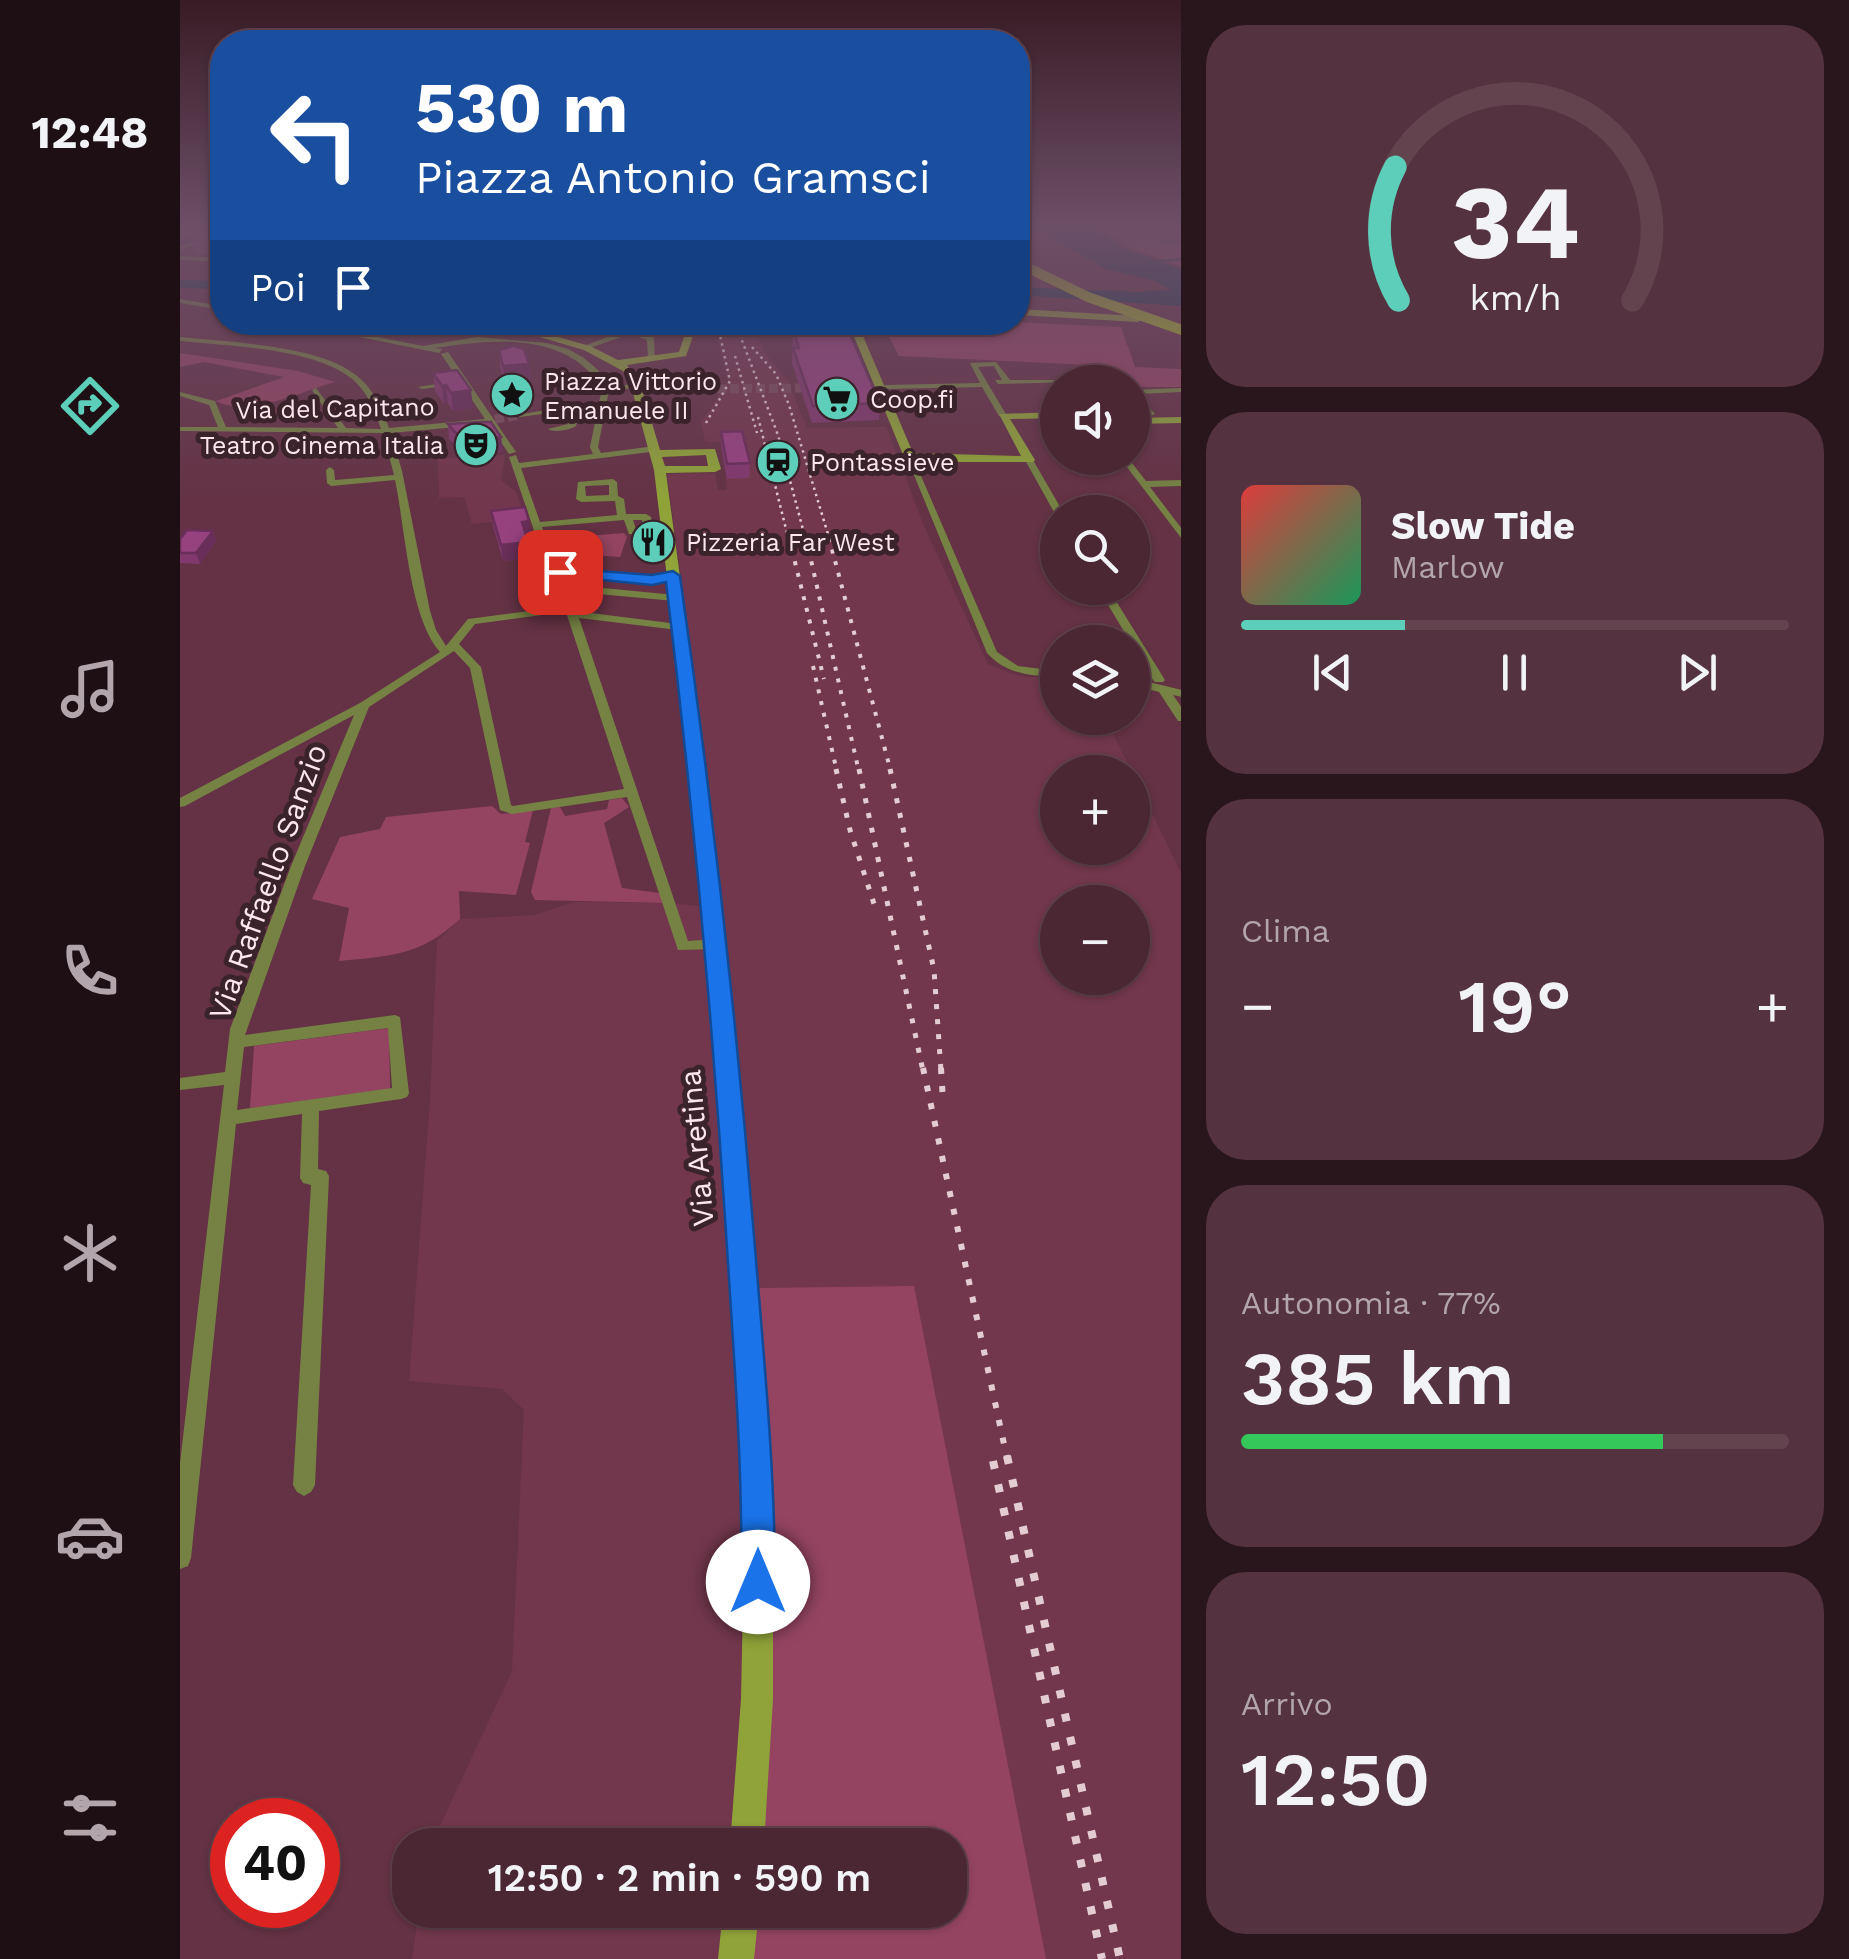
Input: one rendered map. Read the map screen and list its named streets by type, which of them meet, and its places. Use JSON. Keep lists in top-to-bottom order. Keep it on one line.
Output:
{"streets":{"street":["Via del Capitano","Via Raffaello Sanzio","Via Aretina"]},"places":{"place":["Piazza Vittorio Emanuele II"],"supermarket":["Coop.fi"],"theatre":["Teatro Cinema Italia"],"station":["Pontassieve"],"restaurant":["Pizzeria Far West"]},"page":{"tabs":"12:48","turn":["530 m","Piazza Antonio Gramsci"],"then":"Poi","map_buttons":["+","−"],"song":["Slow Tide","Marlow"],"tile":["Clima",["Autonomia · 77%","385 km"],["Arrivo","12:50"]],"heat":["−","19°","+"],"limit":"40","trip":"12:50 · 2 min · 590 m","gauge":["34","km/h"]}}
